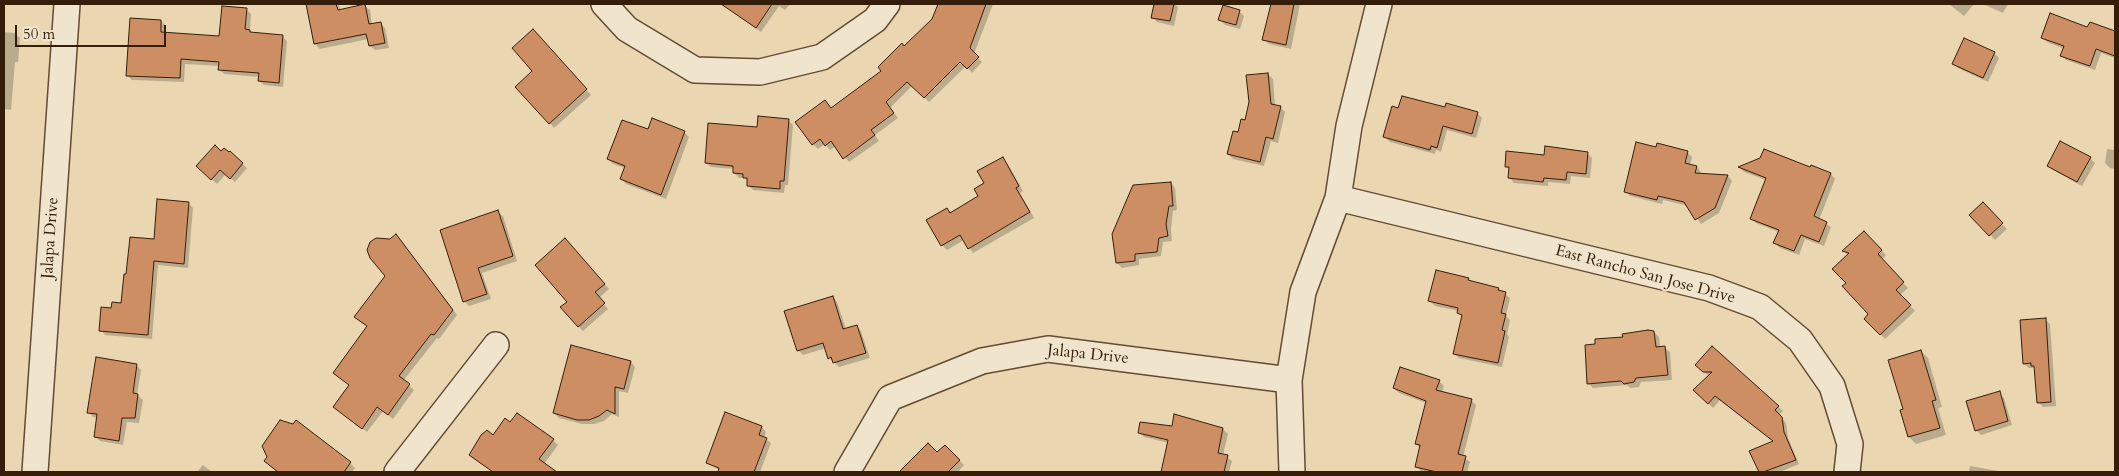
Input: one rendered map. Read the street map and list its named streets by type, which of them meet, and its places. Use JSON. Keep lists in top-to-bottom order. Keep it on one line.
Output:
{"streets":{"street":["Jalapa Drive","East Rancho San Jose Drive"]},"scale_bar":"50 m"}
